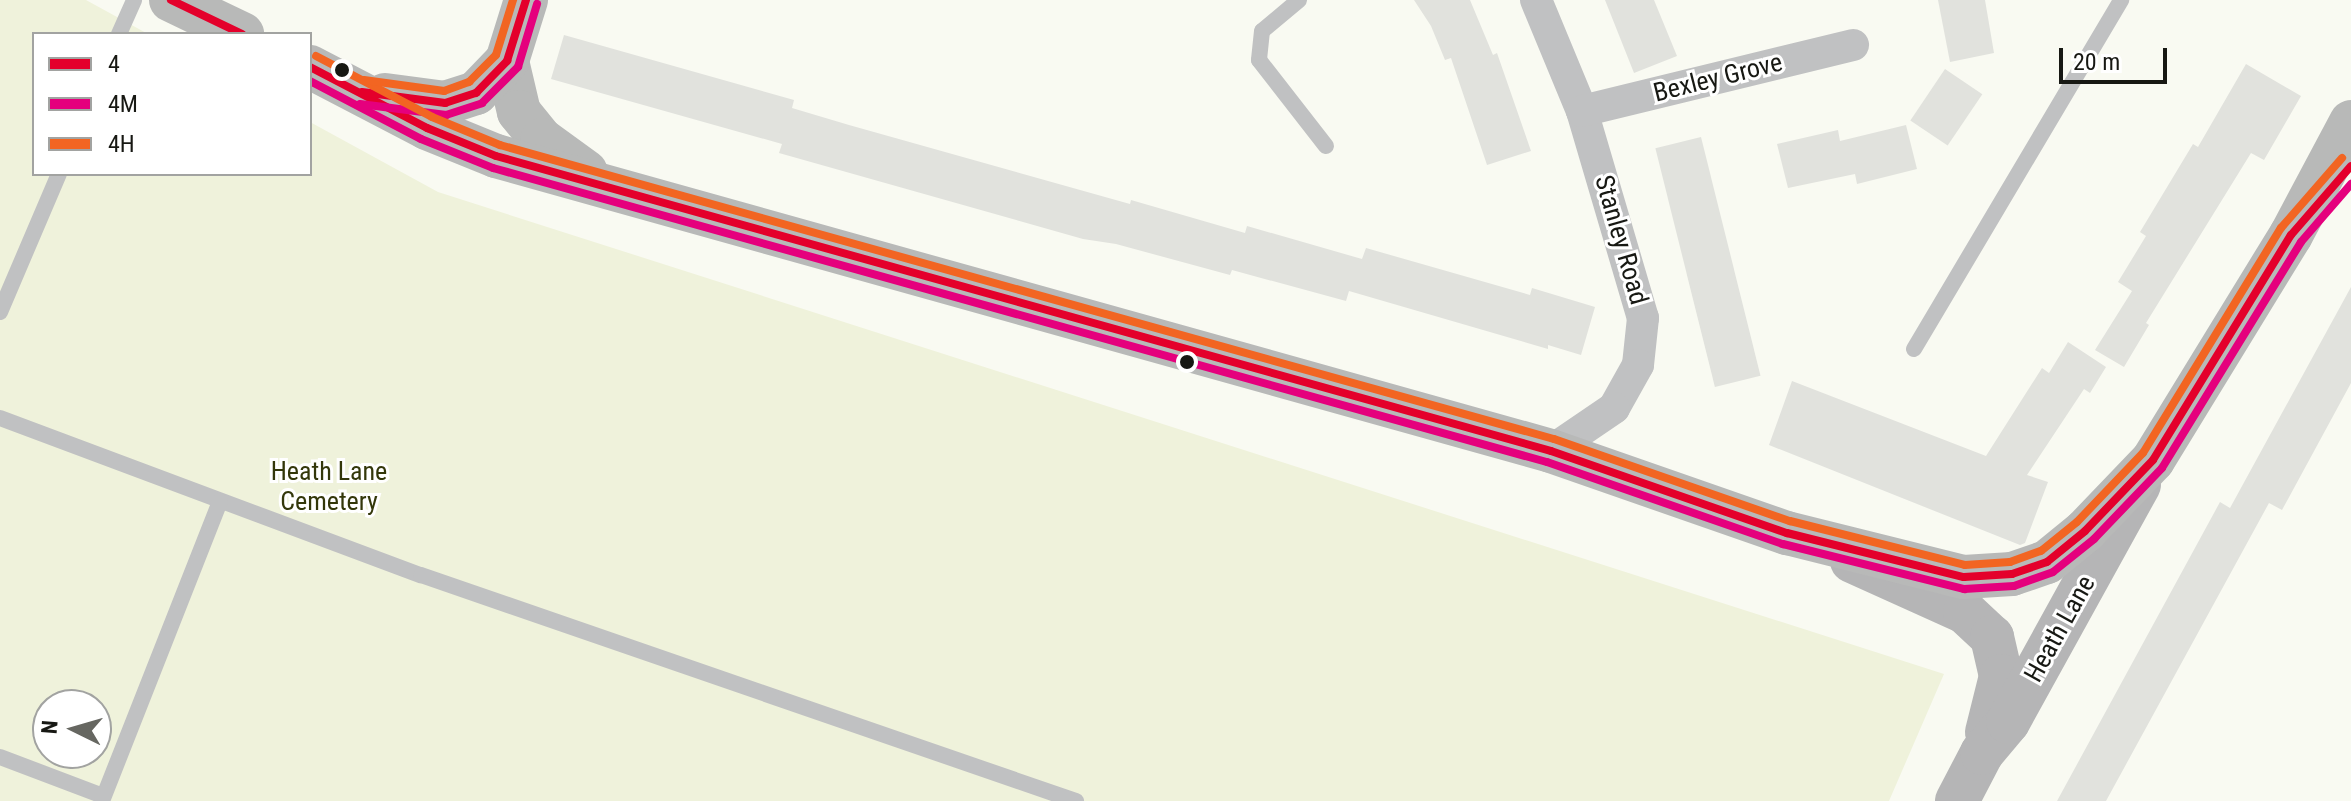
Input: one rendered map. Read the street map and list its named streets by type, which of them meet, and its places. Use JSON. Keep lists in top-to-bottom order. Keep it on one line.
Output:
{"streets":{"main road":["Heath Lane"],"street":["Bexley Grove","Stanley Road"]},"crossings":[["Bexley Grove","Stanley Road"]],"parks":["Heath Lane Cemetery"],"lines":["transit line 4","transit line 4H","transit line 4M"],"legend":["4","4M","4H"],"scale_bar":"20 m","north":"left"}
